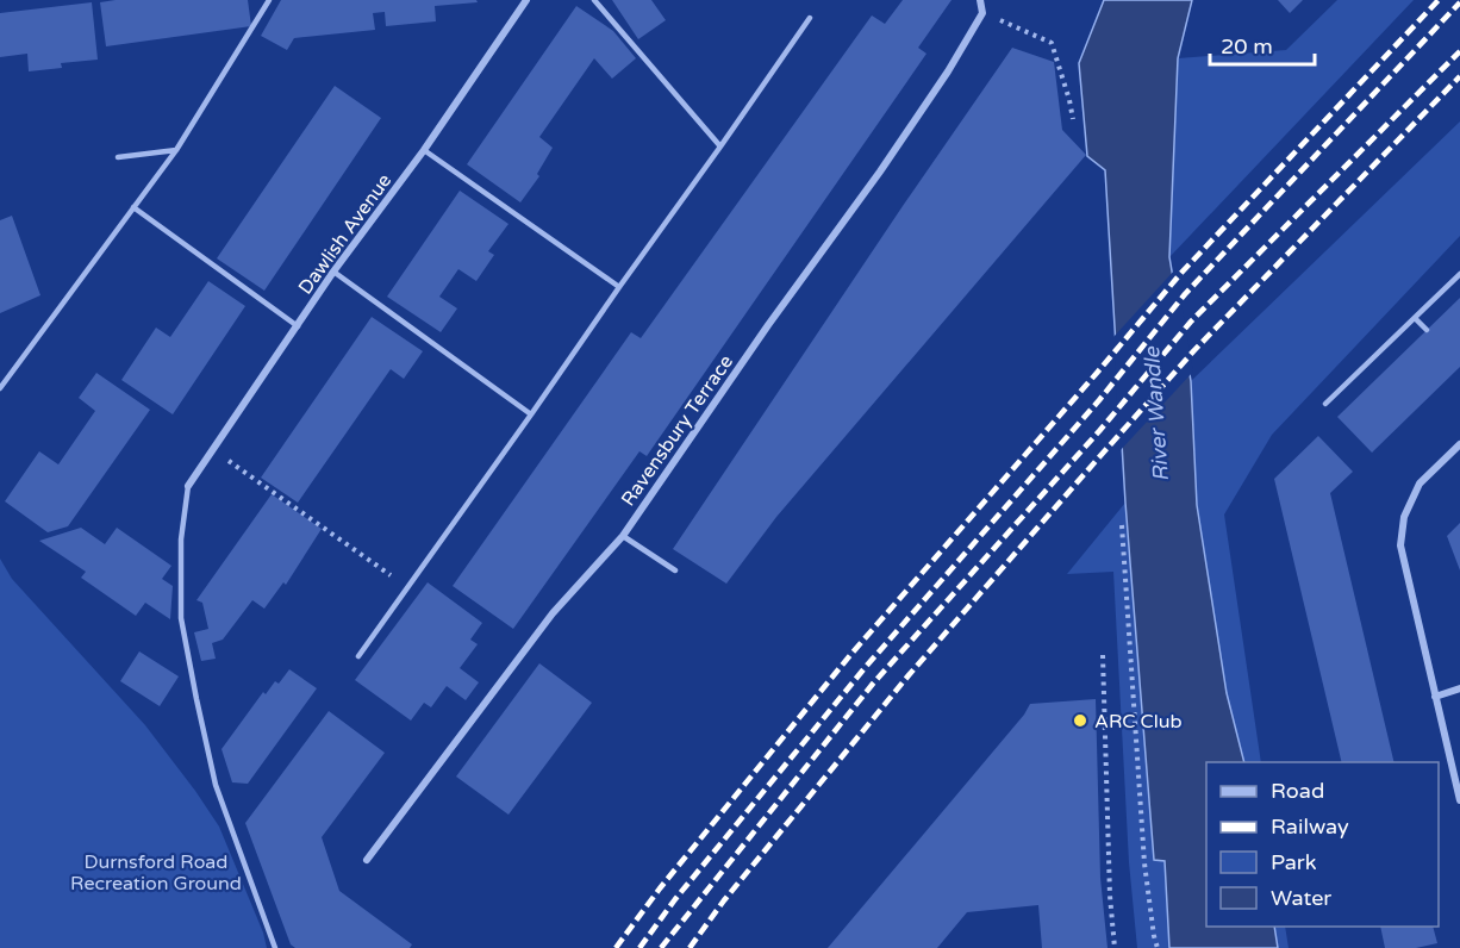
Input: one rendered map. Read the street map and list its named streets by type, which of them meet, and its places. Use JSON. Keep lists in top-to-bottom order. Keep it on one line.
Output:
{"streets":{"street":["Dawlish Avenue","Ravensbury Terrace"]},"water":["River Wandle"],"parks":["Durnsford Road Recreation Ground"],"places":["ARC Club"],"legend":["Road","Railway","Park","Water"],"scale_bar":"20 m"}
